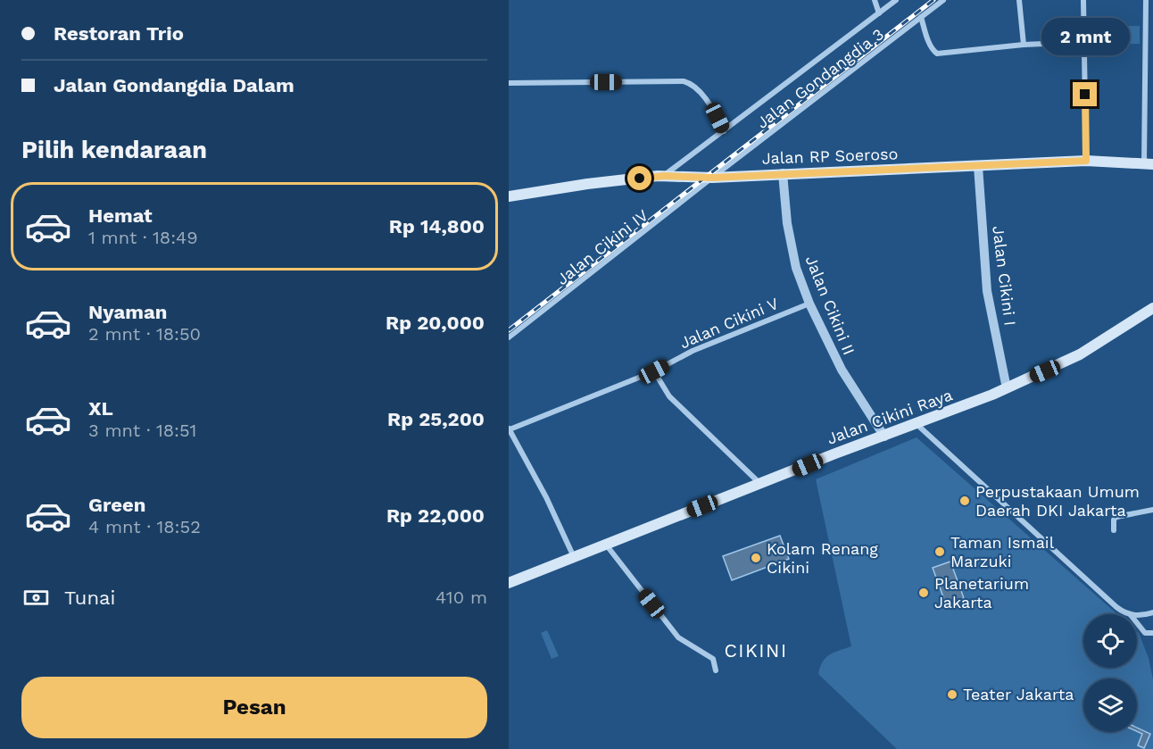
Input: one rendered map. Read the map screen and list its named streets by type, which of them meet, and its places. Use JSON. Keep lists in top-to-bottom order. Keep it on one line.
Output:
{"streets":{"main road":["Jalan RP Soeroso","Jalan Cikini Raya"],"street":["Jalan Gondangdia 3","Jalan Cikini IV","Jalan Cikini I","Jalan Cikini II","Jalan Cikini V"]},"crossings":[["Jalan Gondangdia 3","Jalan RP Soeroso"],["Jalan Gondangdia 3","Jalan Cikini IV"],["Jalan RP Soeroso","Jalan Cikini IV"],["Jalan RP Soeroso","Jalan Cikini I"],["Jalan RP Soeroso","Jalan Cikini II"],["Jalan Cikini I","Jalan Cikini Raya"],["Jalan Cikini II","Jalan Cikini V"],["Jalan Cikini II","Jalan Cikini Raya"]],"districts":["CIKINI"],"places":["Perpustakaan Umum Daerah DKI Jakarta","Taman Ismail Marzuki","Kolam Renang Cikini","Planetarium Jakarta","Teater Jakarta"],"page":{"banner":["Restoran Trio","Jalan Gondangdia Dalam"],"bubble":"2 mnt","heading":"Pilih kendaraan","list":[{"name":"Hemat","note":"1 mnt · 18:49","value":"Rp 14,800"},{"name":"Nyaman","note":"2 mnt · 18:50","value":"Rp 20,000"},{"name":"XL","note":"3 mnt · 18:51","value":"Rp 25,200"},{"name":"Green","note":"4 mnt · 18:52","value":"Rp 22,000"}],"pay":["Tunai","410 m"],"buttons":"Pesan"}}
